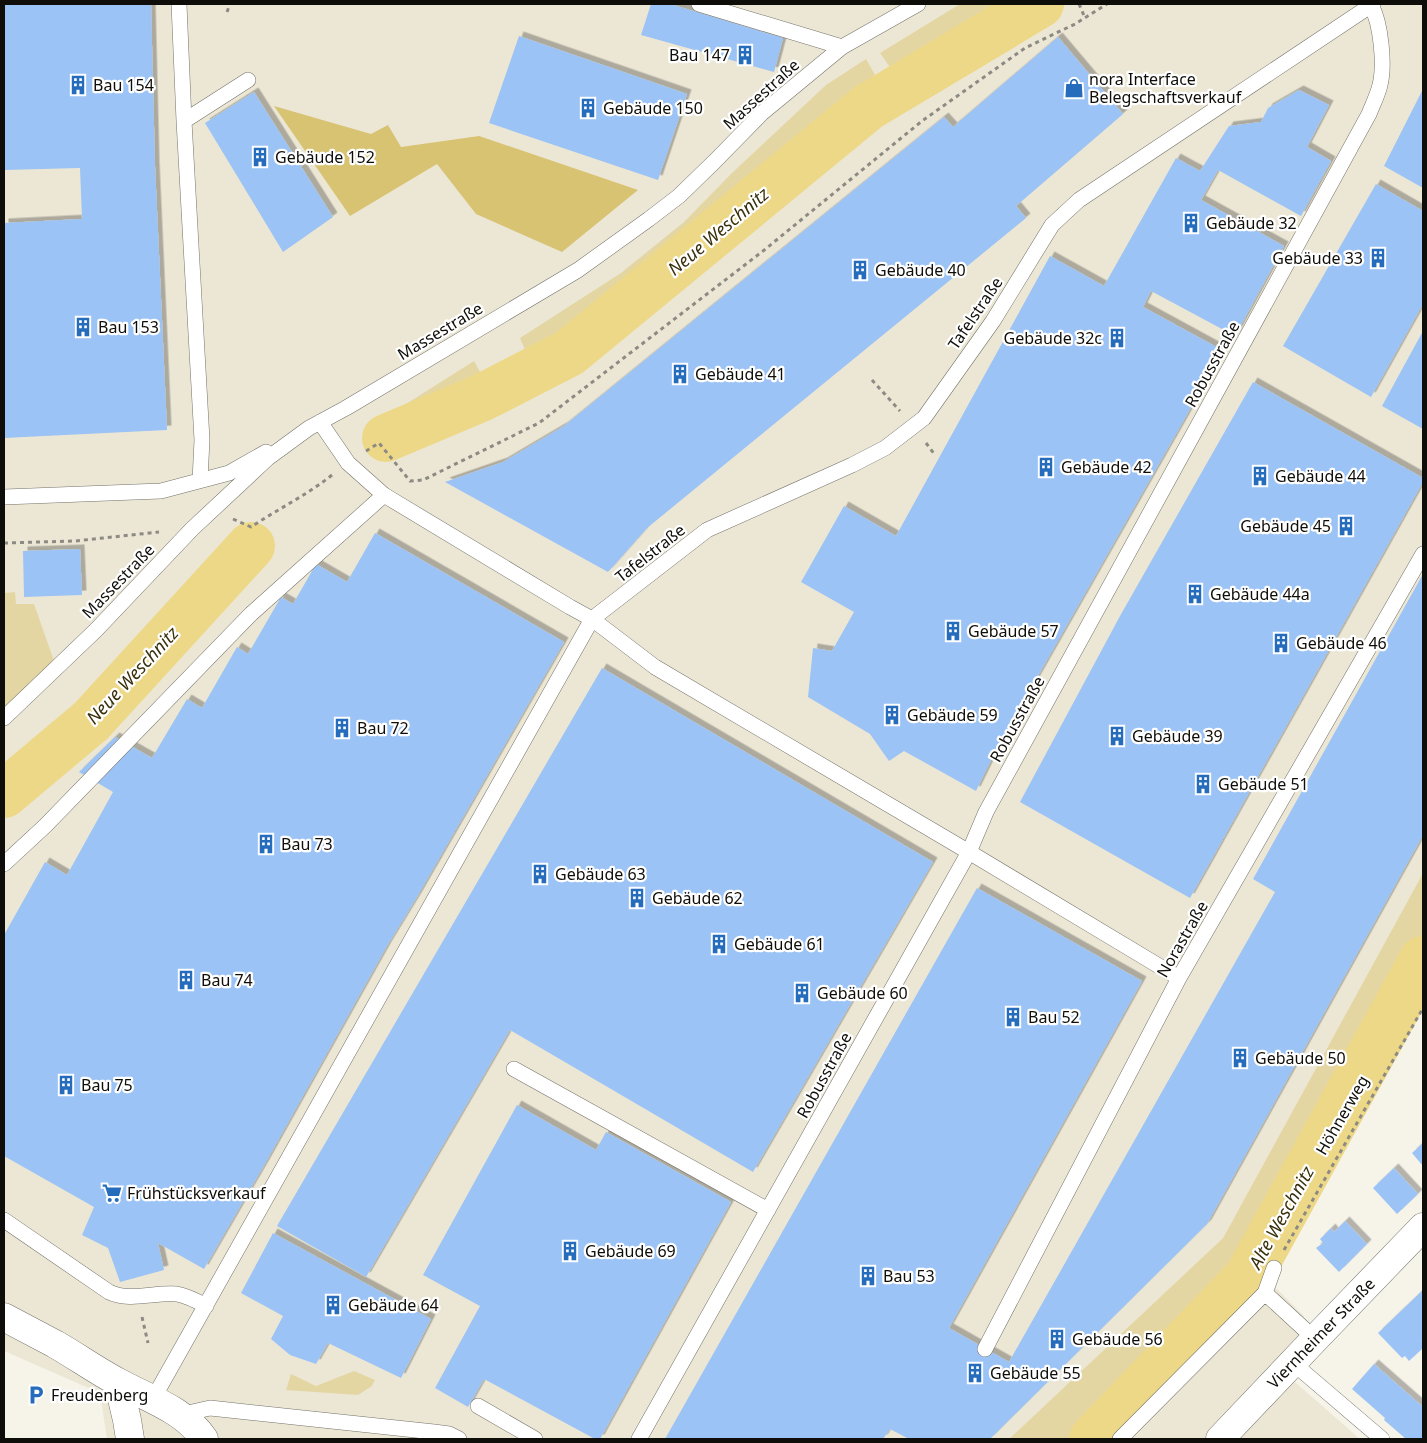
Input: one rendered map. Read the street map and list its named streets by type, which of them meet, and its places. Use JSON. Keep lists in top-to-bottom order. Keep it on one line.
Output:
{"streets":{"street":["Viernheimer Straße"],"lane":["Massestraße","Tafelstraße","Robusstraße","Norastraße"],"path":["Höhnerweg"]},"crossings":[["Tafelstraße","Robusstraße"]],"water":["Neue Weschnitz","Alte Weschnitz"],"places":{"building":["Bau 147","Bau 154","Gebäude 150","Gebäude 152","Gebäude 32","Gebäude 33","Gebäude 40","Bau 153","Gebäude 32c","Gebäude 41","Gebäude 42","Gebäude 44","Gebäude 45","Gebäude 44a","Gebäude 57","Gebäude 46","Gebäude 59","Bau 72","Gebäude 39","Gebäude 51","Bau 73","Gebäude 63","Gebäude 62","Gebäude 61","Bau 74","Gebäude 60","Bau 52","Gebäude 50","Bau 75","Gebäude 69","Bau 53","Gebäude 64","Gebäude 56","Gebäude 55"],"shop":["nora Interface Belegschaftsverkauf"],"supermarket":["Frühstücksverkauf"],"parking":["Freudenberg"]}}
